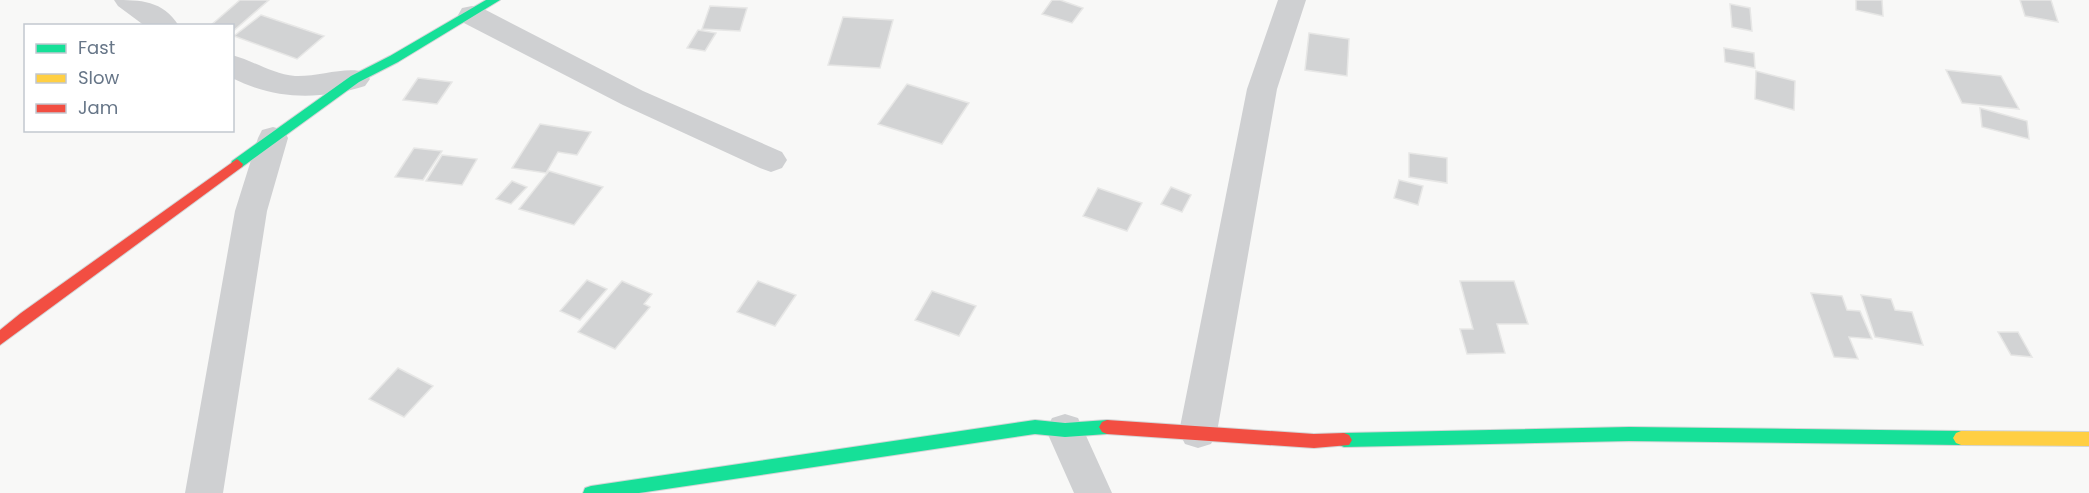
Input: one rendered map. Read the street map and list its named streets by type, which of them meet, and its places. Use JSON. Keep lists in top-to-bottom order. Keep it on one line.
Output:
{"legend":["Fast","Slow","Jam"]}
